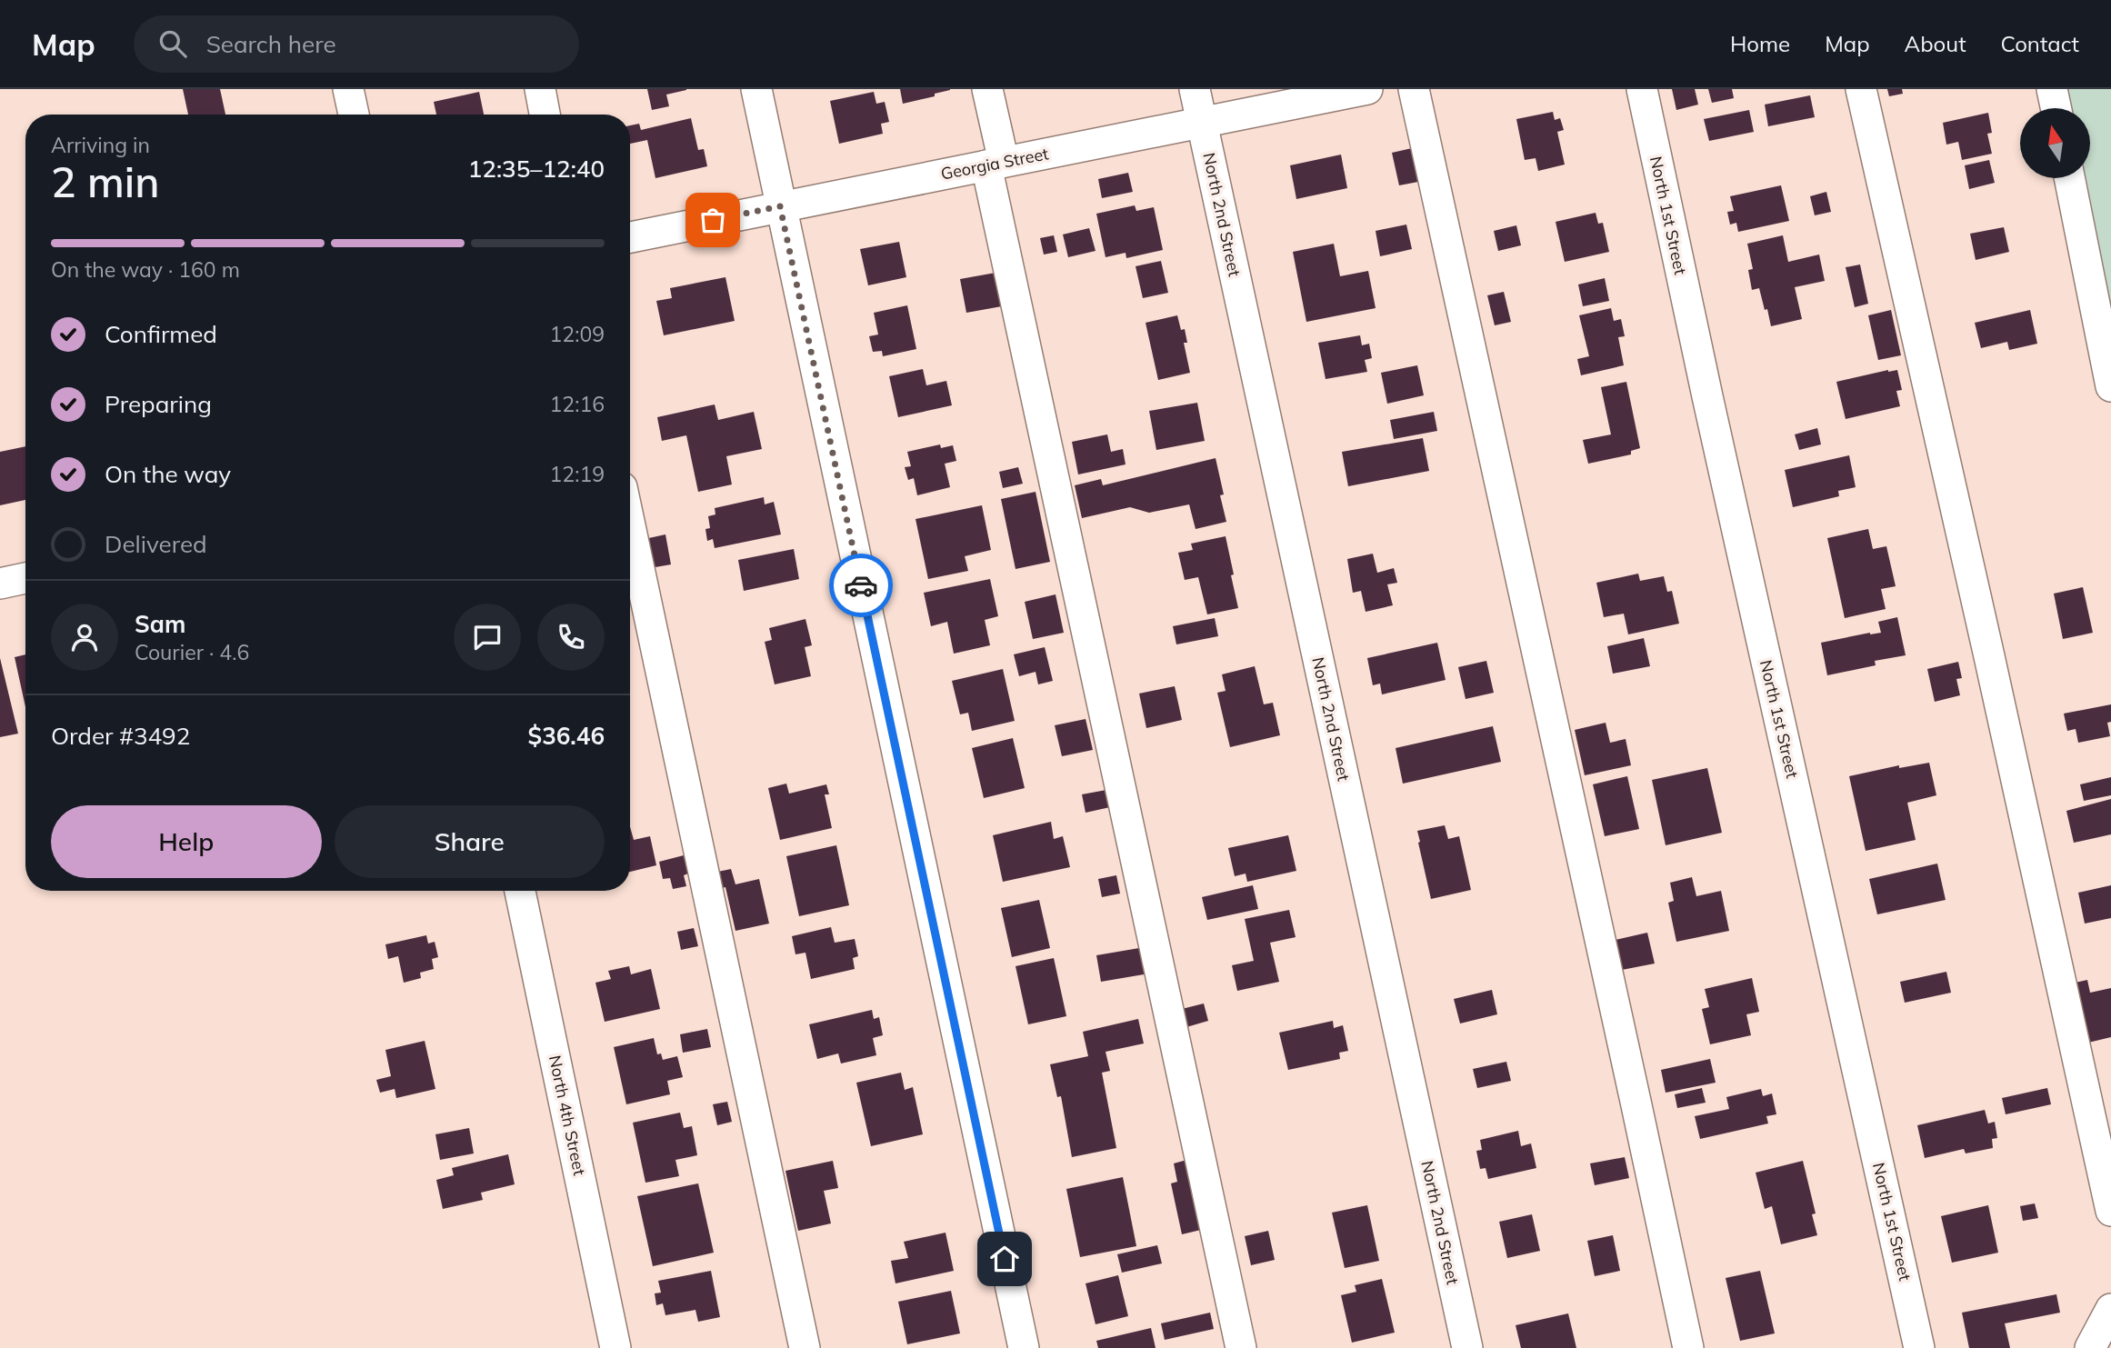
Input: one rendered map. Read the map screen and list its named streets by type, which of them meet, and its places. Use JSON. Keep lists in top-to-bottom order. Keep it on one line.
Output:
{"streets":{"street":["Georgia Street","North 2nd Street","North 1st Street","North 4th Street"]},"crossings":[["Georgia Street","North 2nd Street"]],"north":"top","page":{"header":"Map","search":"Search here","nav":["Home","Map","About","Contact"],"heading":["2 min","Arriving in","12:35–12:40"],"panel":["Sam","Courier · 4.6","Order #3492","$36.46"],"bar":"On the way · 160 m","list":[["Confirmed","12:09"],["Preparing","12:16"],["On the way","12:19"],"Delivered"],"buttons":["Help","Share"]}}
